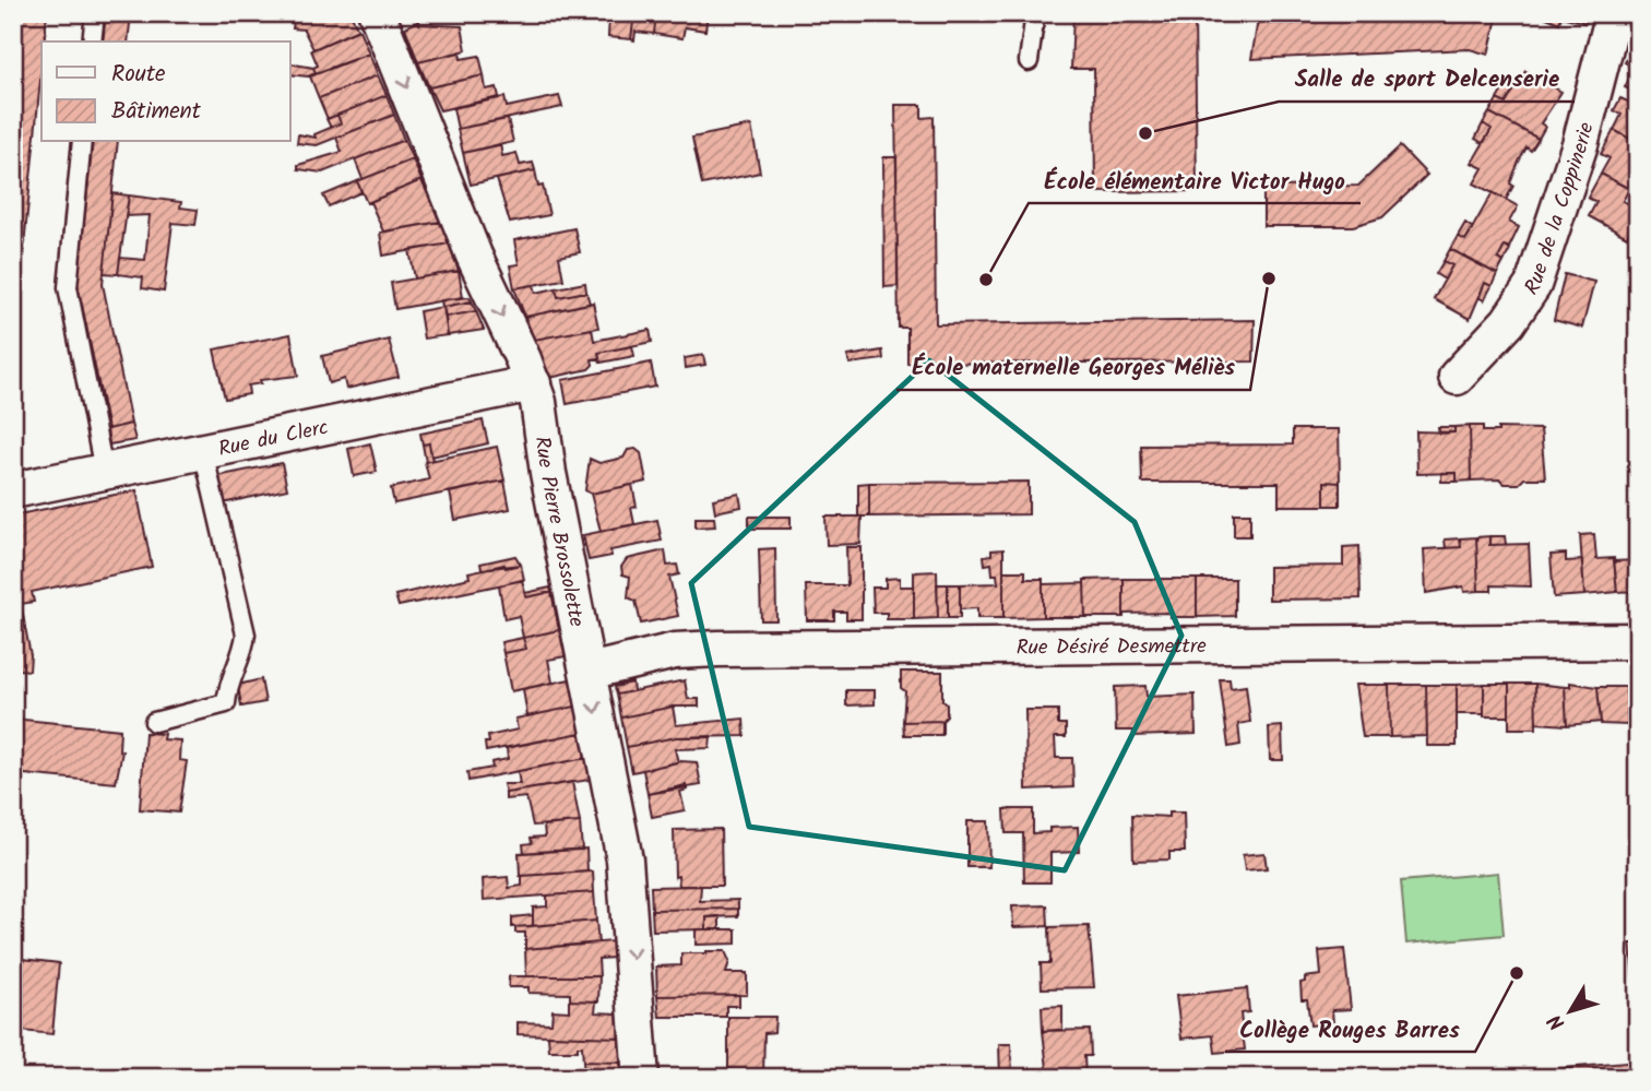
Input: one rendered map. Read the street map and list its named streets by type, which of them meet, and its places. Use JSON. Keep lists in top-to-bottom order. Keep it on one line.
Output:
{"streets":{"street":["Rue de la Coppinerie","Rue du Clerc","Rue Pierre Brossolette","Rue Désiré Desmettre"]},"crossings":[["Rue du Clerc","Rue Pierre Brossolette"],["Rue Pierre Brossolette","Rue Désiré Desmettre"]],"one_way":["Rue Pierre Brossolette"],"places":["Salle de sport Delcenserie","École maternelle Georges Méliès","École élémentaire Victor Hugo","Collège Rouges Barres"],"legend":["Route","Bâtiment"],"north":"bottom left"}
